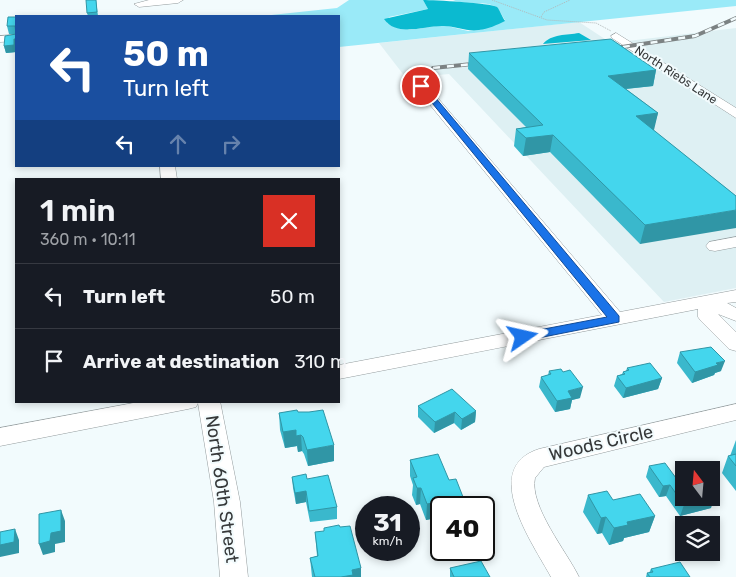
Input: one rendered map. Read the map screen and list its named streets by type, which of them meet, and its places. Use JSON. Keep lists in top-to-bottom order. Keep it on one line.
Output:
{"streets":{"street":["North Riebs Lane","Woods Circle","North 60th Street"]},"north":"top","page":{"turn":["50 m","Turn left"],"heading":["1 min","360 m · 10:11"],"list":[{"name":"Turn left","value":"50 m"},{"name":"Arrive at destination","value":"310 m"}],"speed":"31 km/h","limit":"40"}}
